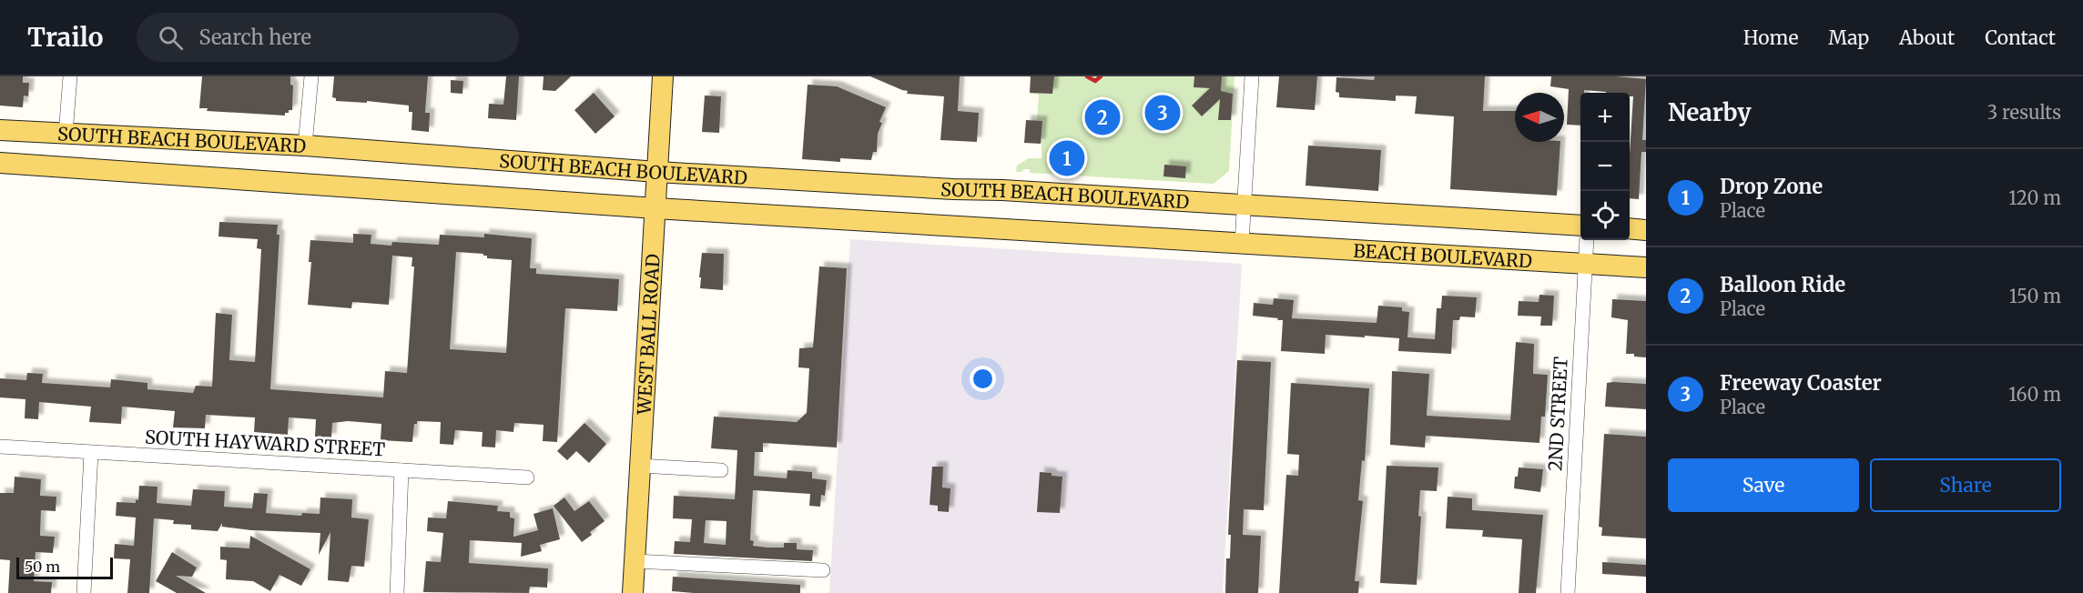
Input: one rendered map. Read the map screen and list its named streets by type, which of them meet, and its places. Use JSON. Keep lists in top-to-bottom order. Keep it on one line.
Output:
{"streets":{"main road":["SOUTH BEACH BOULEVARD","BEACH BOULEVARD","WEST BALL ROAD"],"street":["2ND STREET","SOUTH HAYWARD STREET"]},"crossings":[["SOUTH BEACH BOULEVARD","BEACH BOULEVARD"],["SOUTH BEACH BOULEVARD","WEST BALL ROAD"],["BEACH BOULEVARD","2ND STREET"]],"scale_bar":"50 m","north":"left","page":{"header":"Trailo","search":"Search here","nav":["Home","Map","About","Contact"],"heading":["Nearby","3 results"],"map_buttons":["+","−"],"pins":["3","2","1"],"list":[{"mark":"1","name":"Drop Zone","note":"Place","value":"120 m"},{"mark":"2","name":"Balloon Ride","note":"Place","value":"150 m"},{"mark":"3","name":"Freeway Coaster","note":"Place","value":"160 m"}],"buttons":["Save","Share"],"scale":"50 m"}}
